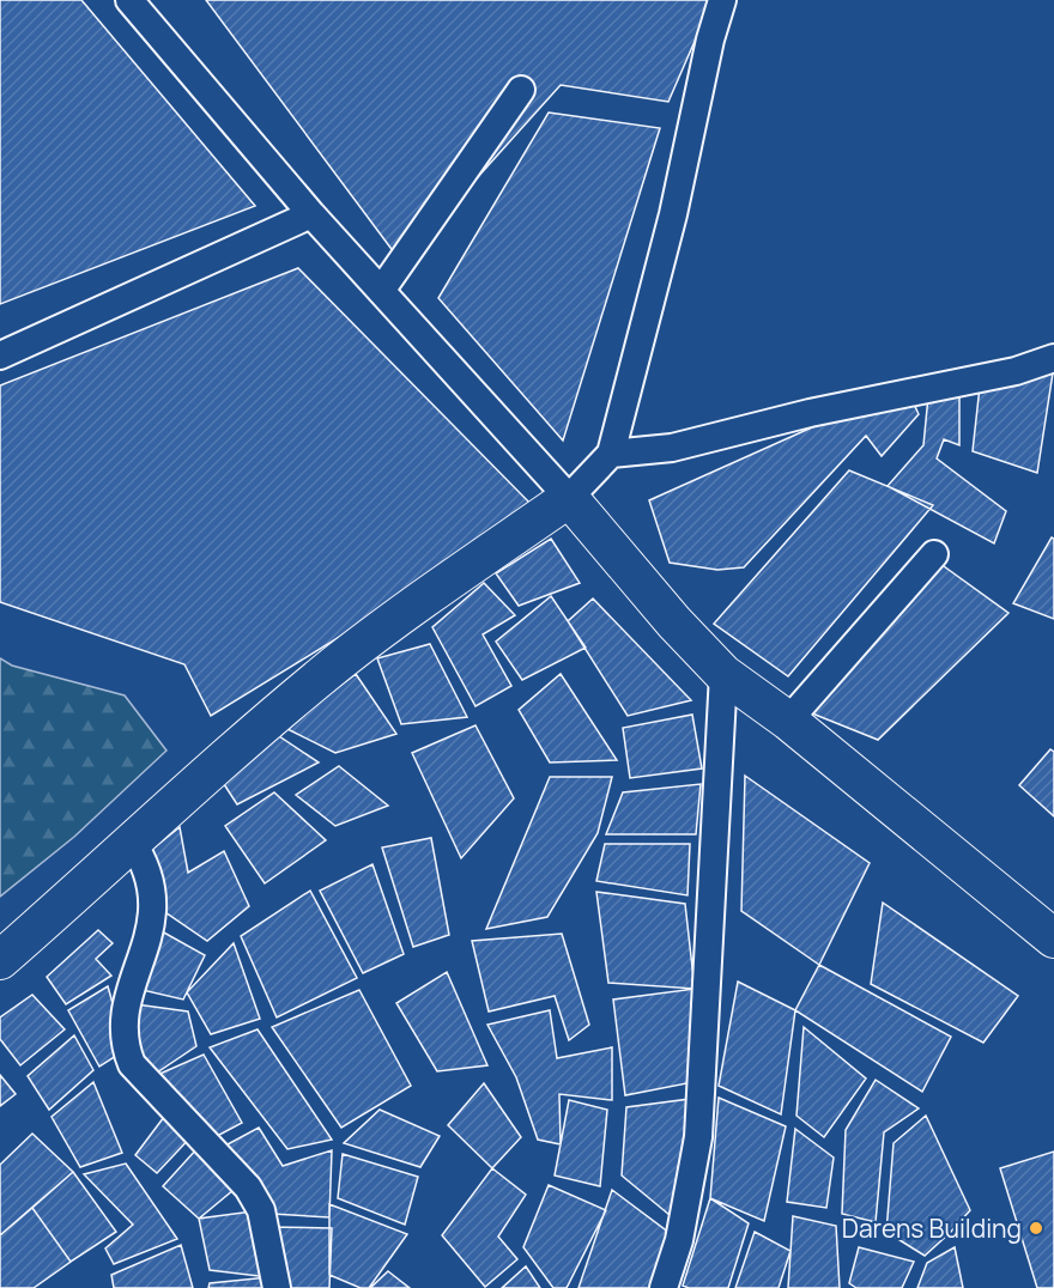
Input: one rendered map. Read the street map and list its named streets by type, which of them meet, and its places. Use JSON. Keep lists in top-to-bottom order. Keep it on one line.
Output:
{"places":["Darens Building"]}
